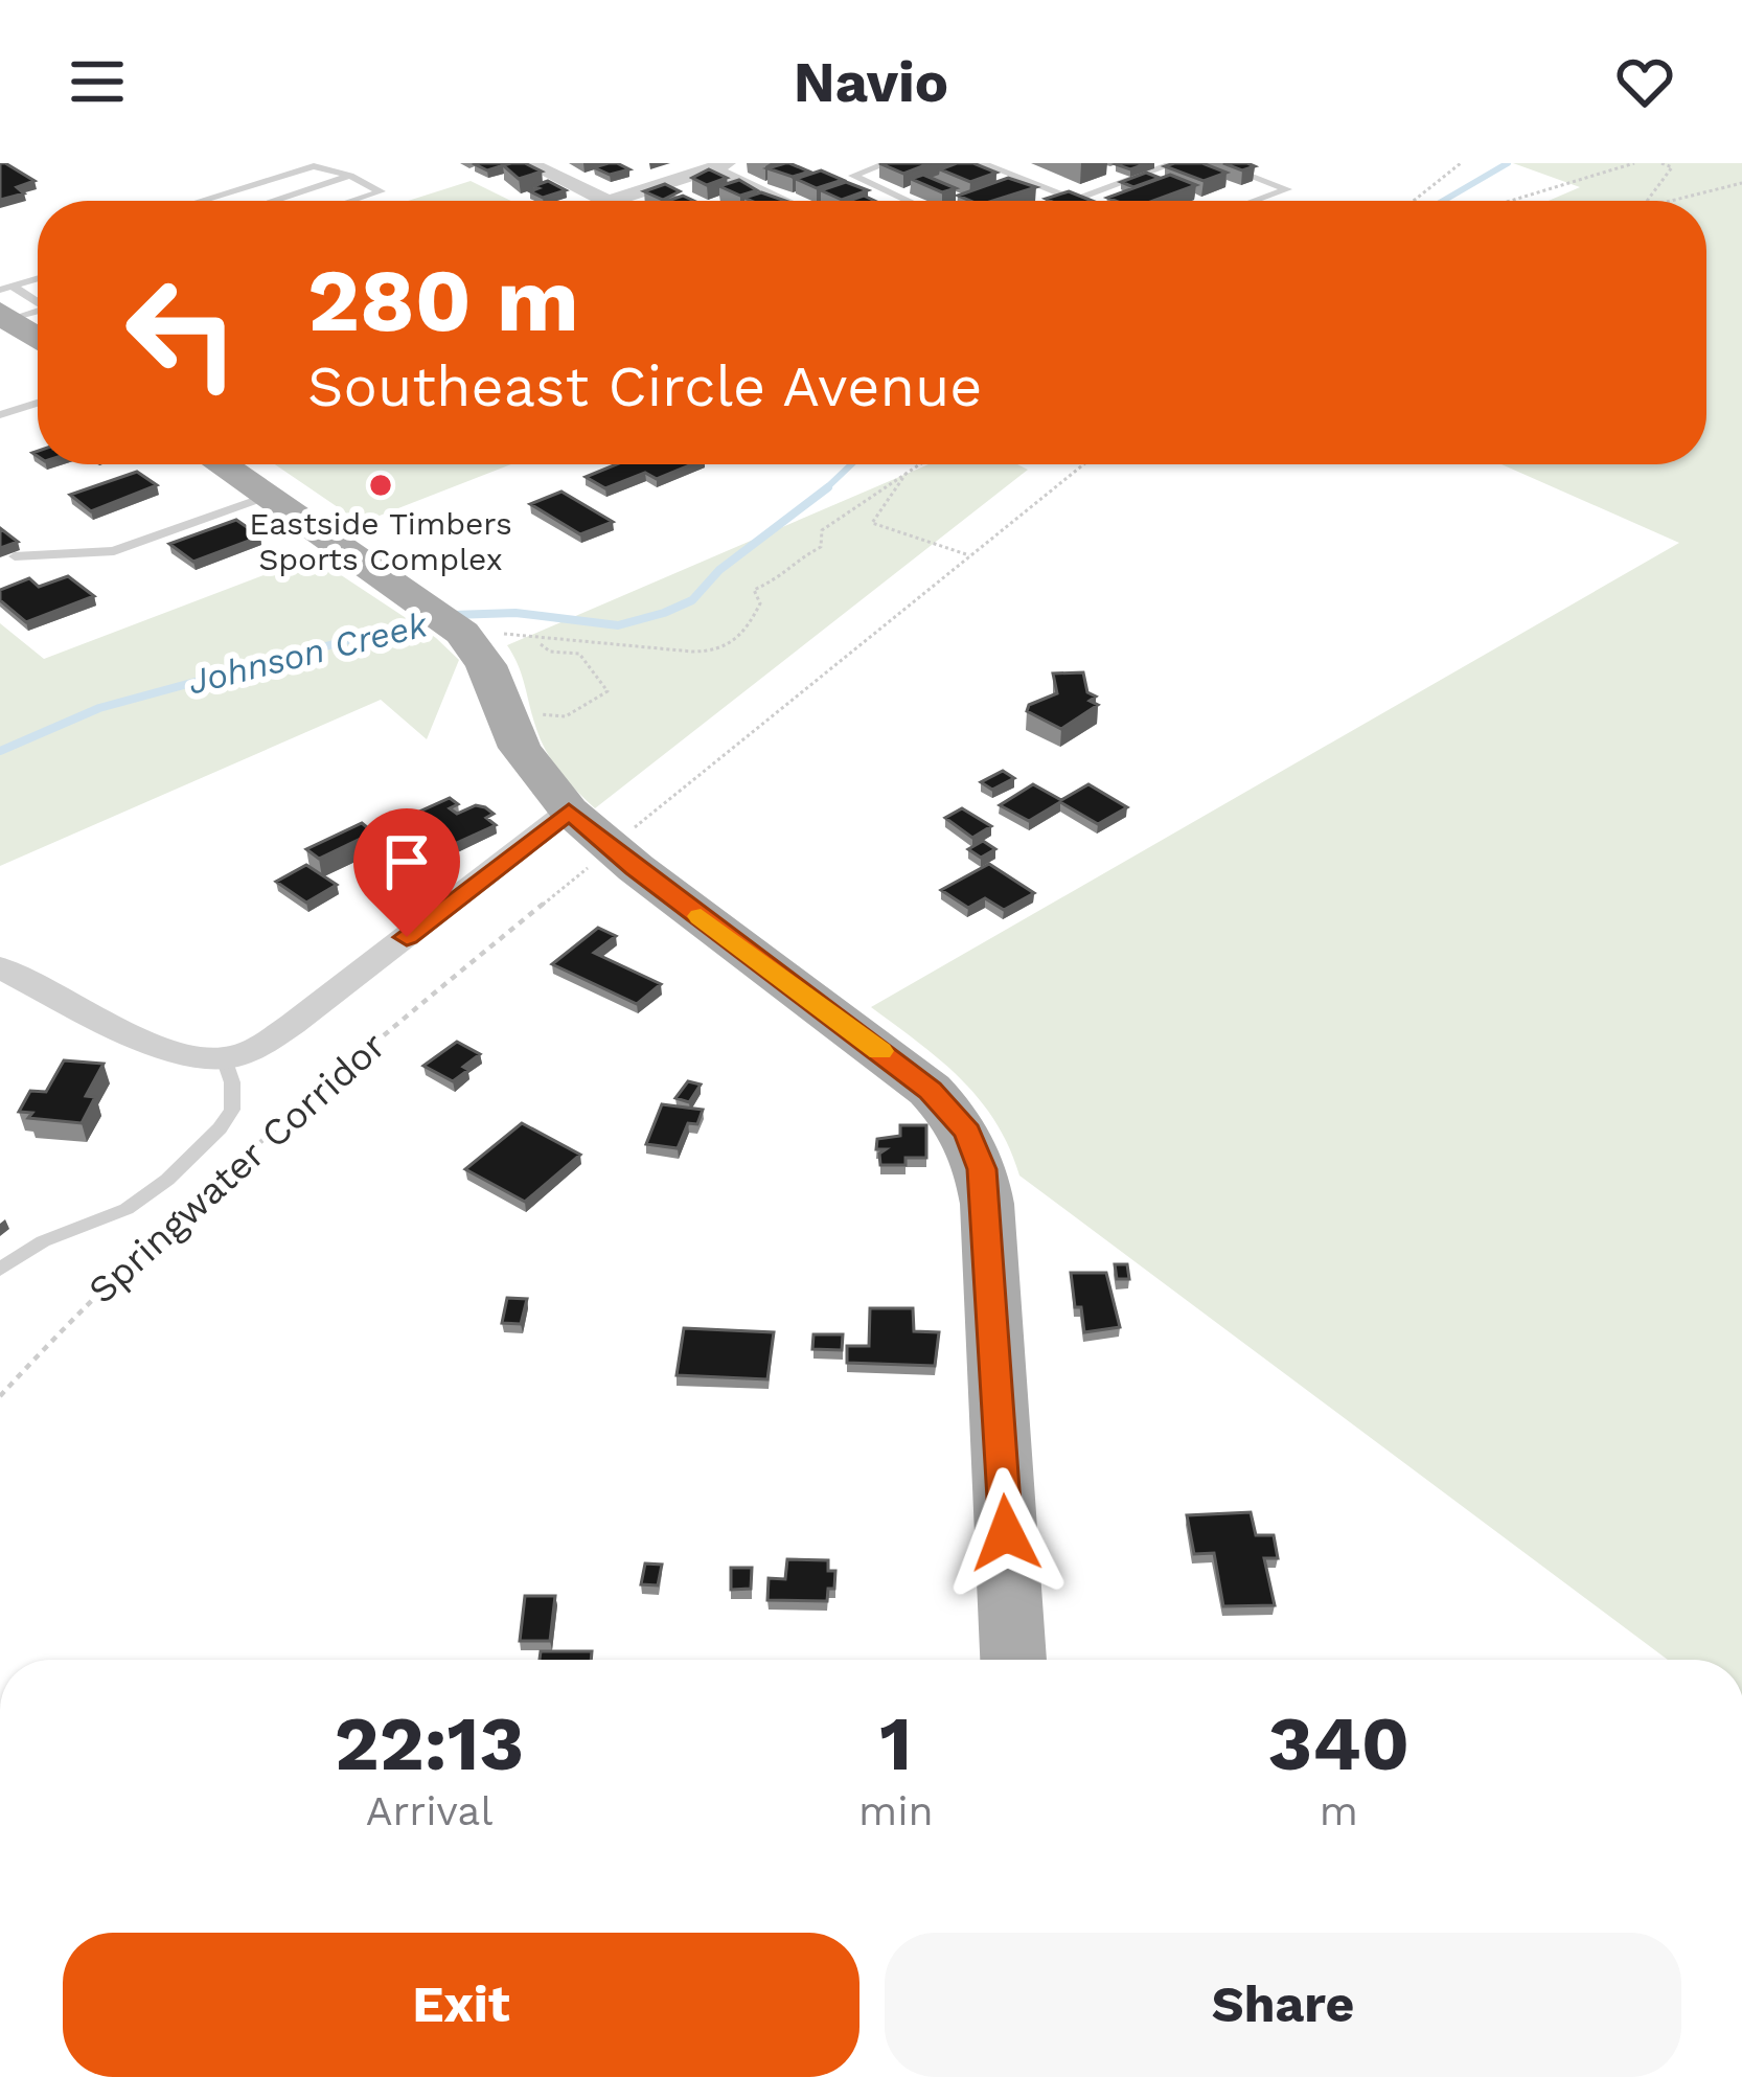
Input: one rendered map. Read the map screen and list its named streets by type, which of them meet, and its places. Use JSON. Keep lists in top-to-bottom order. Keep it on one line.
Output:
{"streets":{"path":["Springwater Corridor"]},"water":["Johnson Creek"],"places":["Eastside Timbers Sports Complex"],"page":{"header":"Navio","turn":["280 m","Southeast Circle Avenue"],"eta":["22:13","Arrival","1","min","340","m"],"buttons":["Exit","Share"]}}
